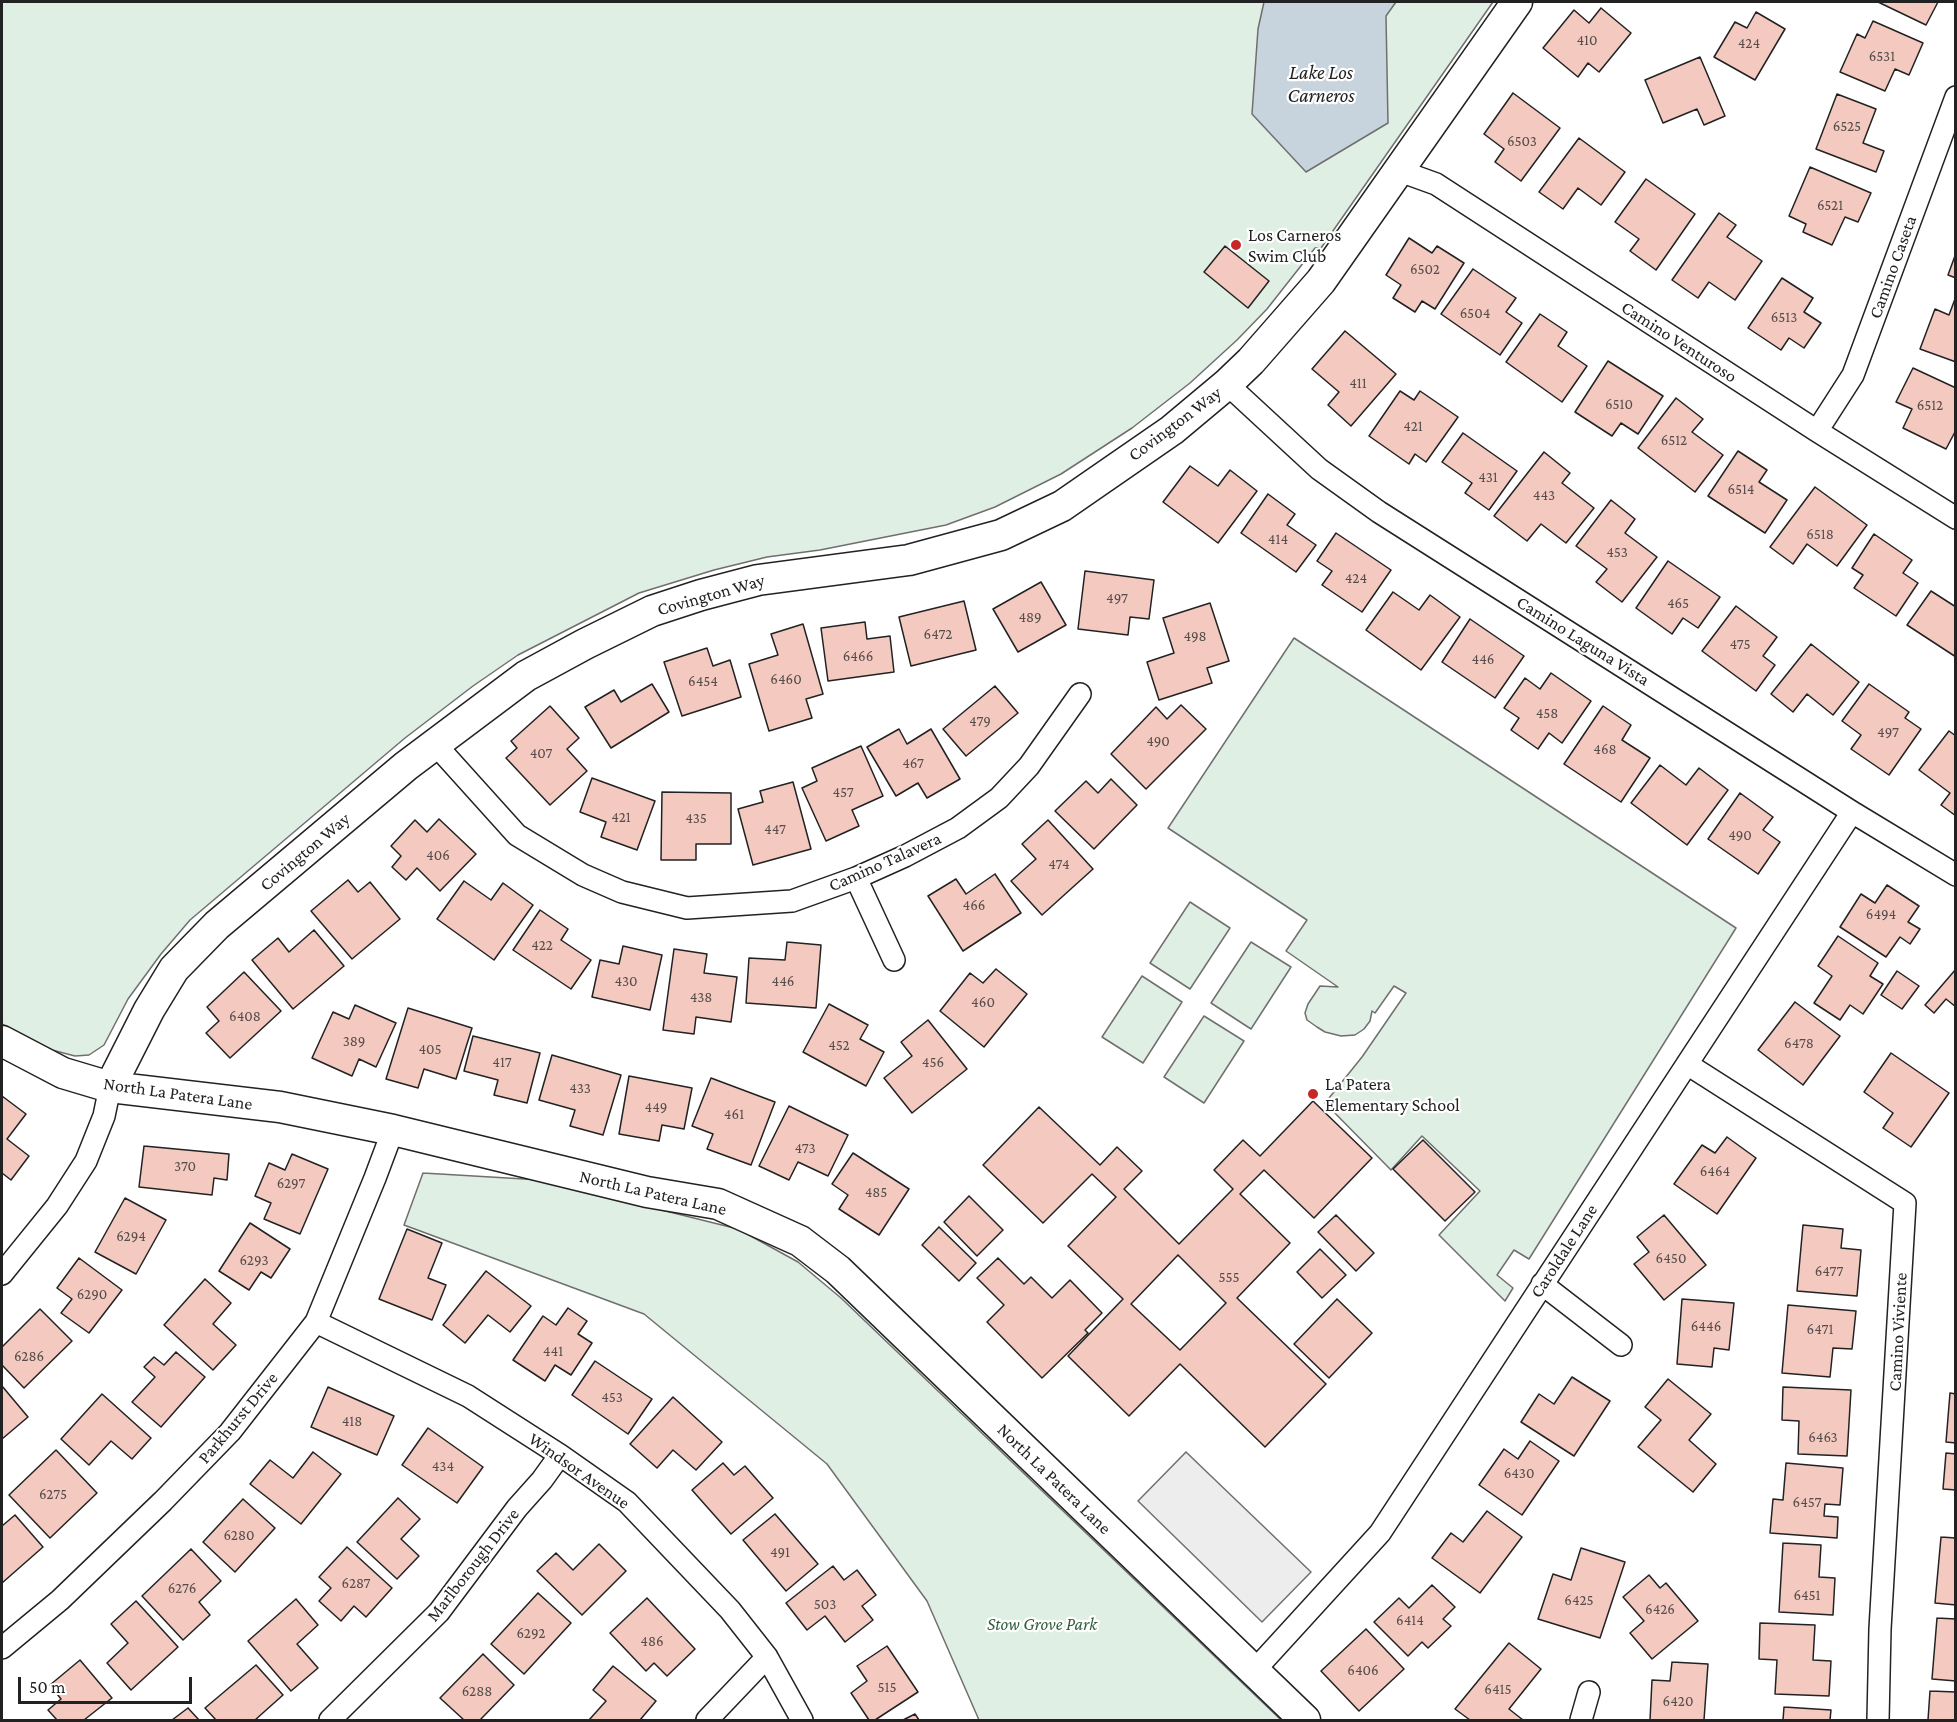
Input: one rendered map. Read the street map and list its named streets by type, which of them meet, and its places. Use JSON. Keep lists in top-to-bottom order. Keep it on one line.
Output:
{"streets":{"street":["Camino Caseta","Camino Venturoso","Covington Way","Camino Laguna Vista","Camino Talavera","North La Patera Lane","Caroldale Lane","Camino Viviente","Parkhurst Drive","Windsor Avenue","Marlborough Drive"]},"crossings":[["Camino Caseta","Camino Venturoso"],["Camino Venturoso","Covington Way"],["Covington Way","Camino Laguna Vista"],["Covington Way","Camino Talavera"],["Covington Way","North La Patera Lane"],["Camino Laguna Vista","Caroldale Lane"],["North La Patera Lane","Caroldale Lane"],["North La Patera Lane","Parkhurst Drive"],["Caroldale Lane","Camino Viviente"],["Parkhurst Drive","Windsor Avenue"],["Windsor Avenue","Marlborough Drive"]],"water":["Lake Los Carneros"],"parks":["Stow Grove Park"],"places":["Los Carneros Swim Club","La Patera Elementary School"],"house_numbers":["410","424","6531","6525","6503","6521","6502","6504","6513","411","6510","6512","421","6512","431","6514","443","6518","414","453","424","497","465","489","6472","498","475","6466","446","6460","6454","458","479","497","490","468","407","467","457","421","435","447","490","406","474","466","6494","422","430","446","438","460","6408","389","6478","452","405","417","456","433","449","461","473","370","6464","6297","485","6294","6450","6293","6477","555","6290","6446","6471","441","6286","453","418","6463","434","6430","6275","6457","6280","491","6287","6276","6451","6425","503","6426","6414","6292","486","6406","515","6415","6288","6420"],"scale_bar":"50 m"}
